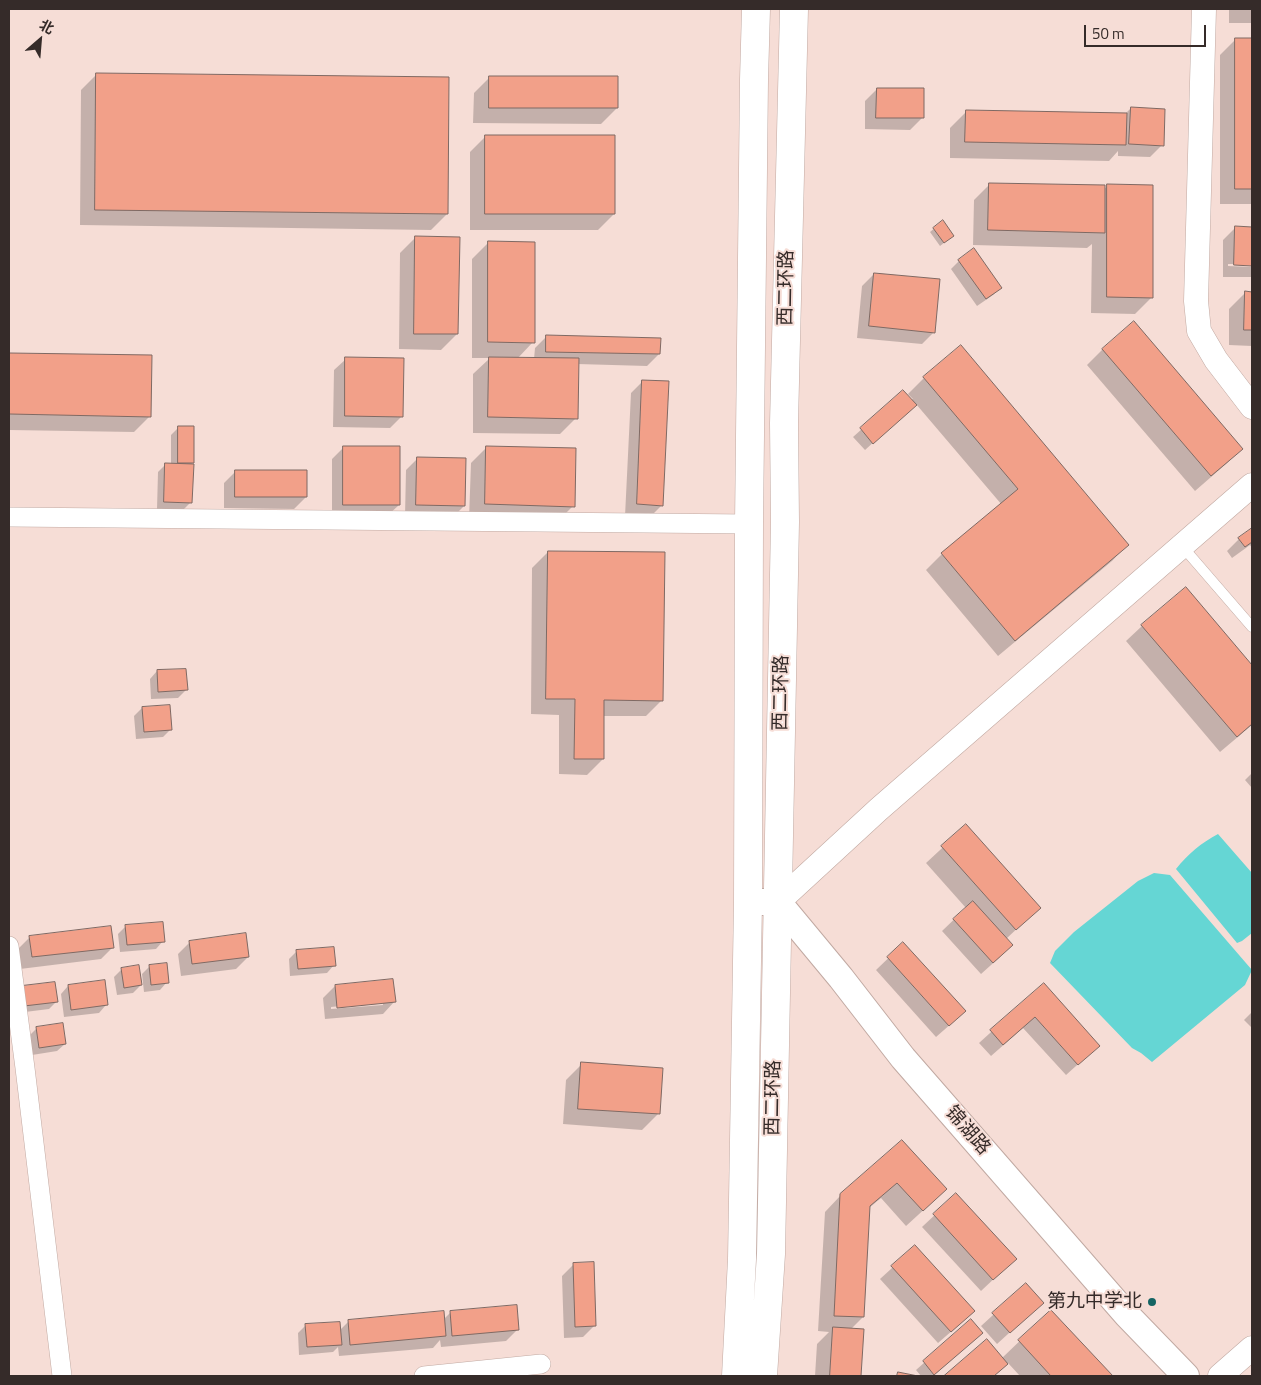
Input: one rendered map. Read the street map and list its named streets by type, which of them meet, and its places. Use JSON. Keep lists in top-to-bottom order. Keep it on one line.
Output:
{"streets":{"main road":["西二环路","锦湖路"]},"crossings":[["西二环路","锦湖路"]],"places":["第九中学北"],"scale_bar":"50 m","north":"top right"}
